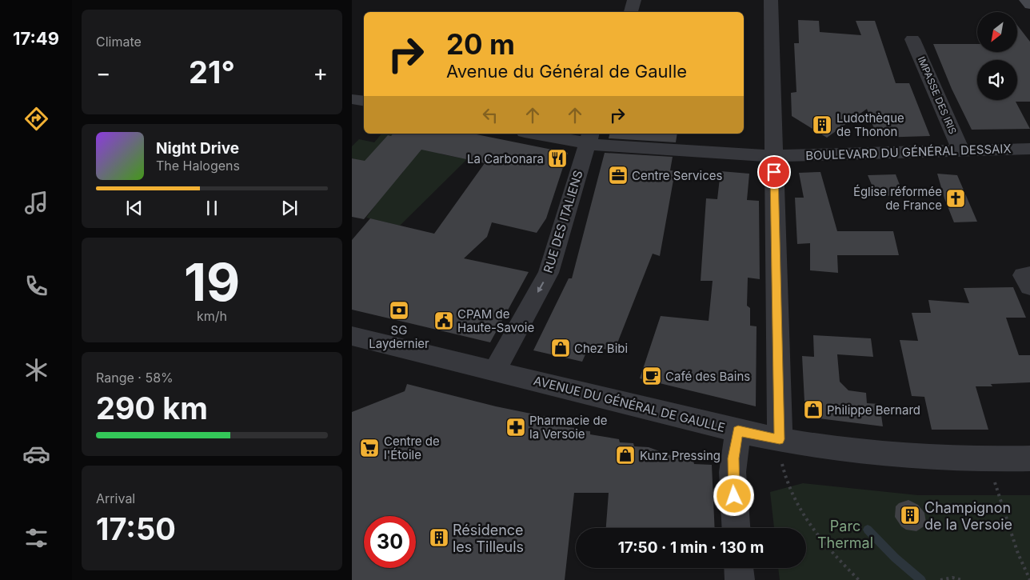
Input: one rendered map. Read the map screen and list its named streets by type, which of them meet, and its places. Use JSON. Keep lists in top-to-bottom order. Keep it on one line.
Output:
{"streets":{"street":["IMPASSE DES IRIS","BOULEVARD DU GÉNÉRAL DESSAIX","RUE DES ITALIENS","AVENUE DU GÉNÉRAL DE GAULLE"]},"crossings":[["IMPASSE DES IRIS","BOULEVARD DU GÉNÉRAL DESSAIX"],["BOULEVARD DU GÉNÉRAL DESSAIX","RUE DES ITALIENS"],["RUE DES ITALIENS","AVENUE DU GÉNÉRAL DE GAULLE"]],"one_way":["RUE DES ITALIENS"],"parks":["Parc Thermal"],"places":{"building":["Ludothèque de Thonon","Champignon de la Versoie","Résidence les Tilleuls"],"restaurant":["La Carbonara"],"office":["Centre Services"],"church":["Église réformée de France"],"bank":["SG Laydernier"],"public building":["CPAM de Haute-Savoie"],"shop":["Chez Bibi","Philippe Bernard","Kunz Pressing"],"cafe":["Café des Bains"],"pharmacy":["Pharmacie de la Versoie"],"supermarket":["Centre de l'Étoile"]},"north":"bottom left","page":{"tabs":"17:49","tile":["Climate",["19","km/h"],["Range · 58%","290 km"],["Arrival","17:50"]],"turn":["20 m","Avenue du Général de Gaulle"],"heat":["−","21°","+"],"song":["Night Drive","The Halogens"],"limit":"30","trip":"17:50 · 1 min · 130 m"}}
